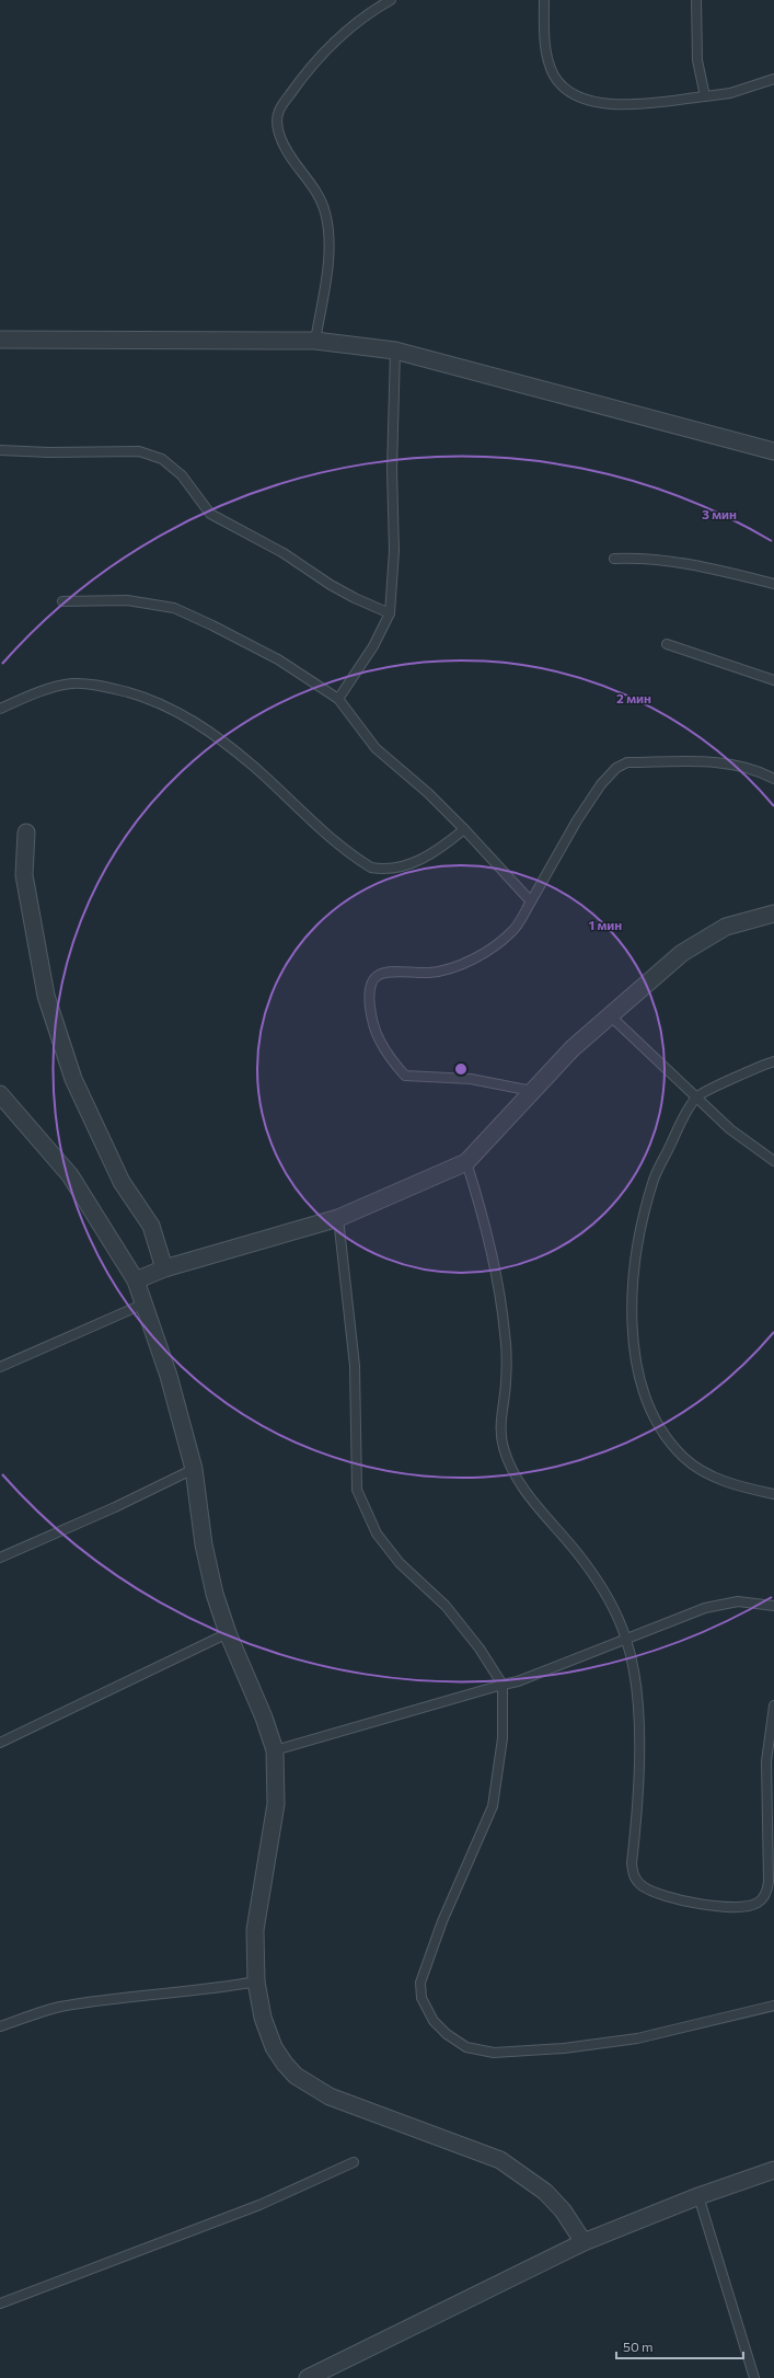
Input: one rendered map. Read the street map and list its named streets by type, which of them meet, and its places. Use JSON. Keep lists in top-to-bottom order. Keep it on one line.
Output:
{"scale_bar":"50 m","rings":["3 мин","2 мин","1 мин"]}
